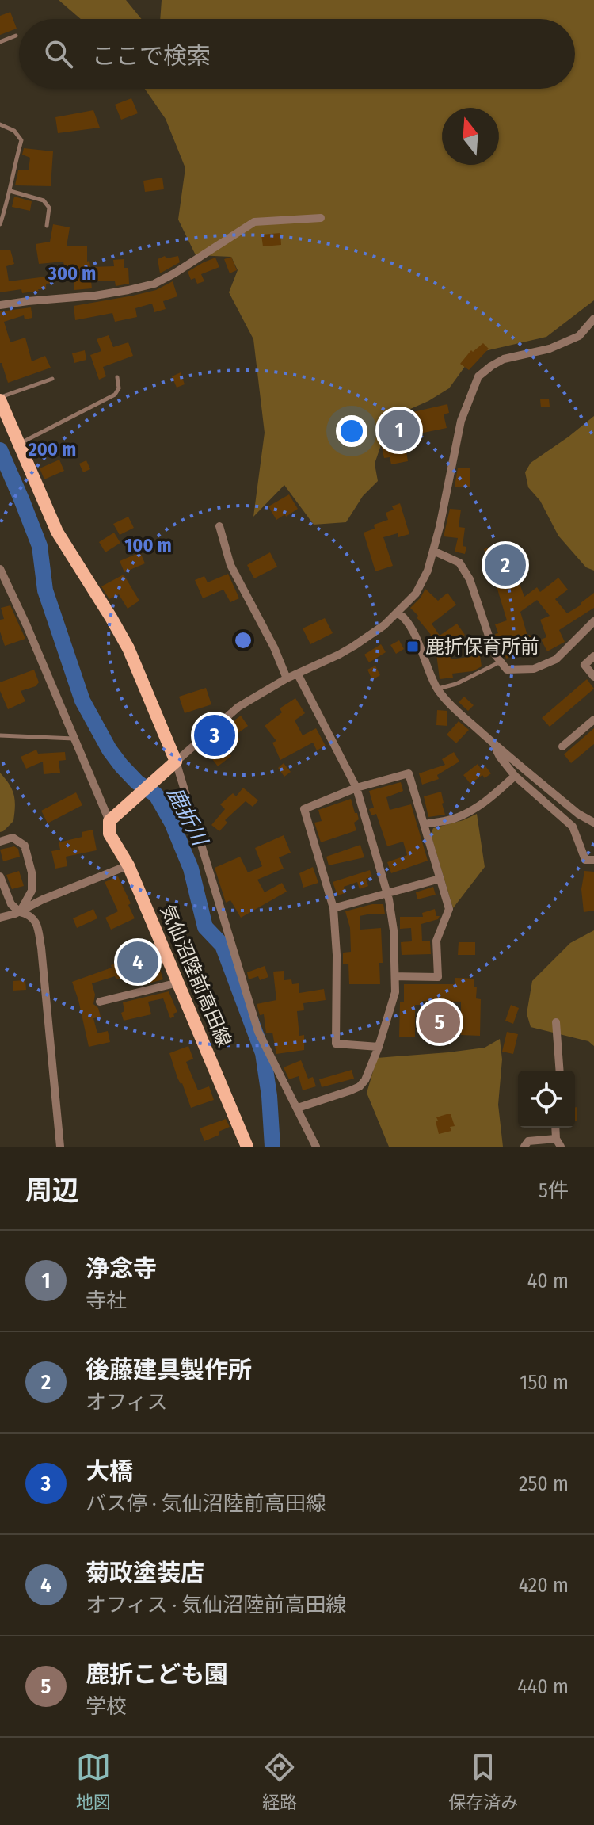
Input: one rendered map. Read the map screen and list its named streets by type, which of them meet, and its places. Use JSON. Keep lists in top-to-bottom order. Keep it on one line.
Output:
{"streets":{"main road":["気仙沼陸前高田線"]},"water":["鹿折川"],"places":{"transit":["鹿折保育所前"]},"north":"top","page":{"search":"ここで検索","pins":["1","2","3","4","5"],"heading":["周辺","5件"],"list":[{"mark":"1","name":"浄念寺","note":"寺社","value":"40 m"},{"mark":"2","name":"後藤建具製作所","note":"オフィス","value":"150 m"},{"mark":"3","name":"大橋","note":"バス停 · 気仙沼陸前高田線","value":"250 m"},{"mark":"4","name":"菊政塗装店","note":"オフィス · 気仙沼陸前高田線","value":"420 m"},{"mark":"5","name":"鹿折こども園","note":"学校","value":"440 m"}],"nav":["地図","経路","保存済み"]},"rings":["300 m","200 m","100 m"]}
